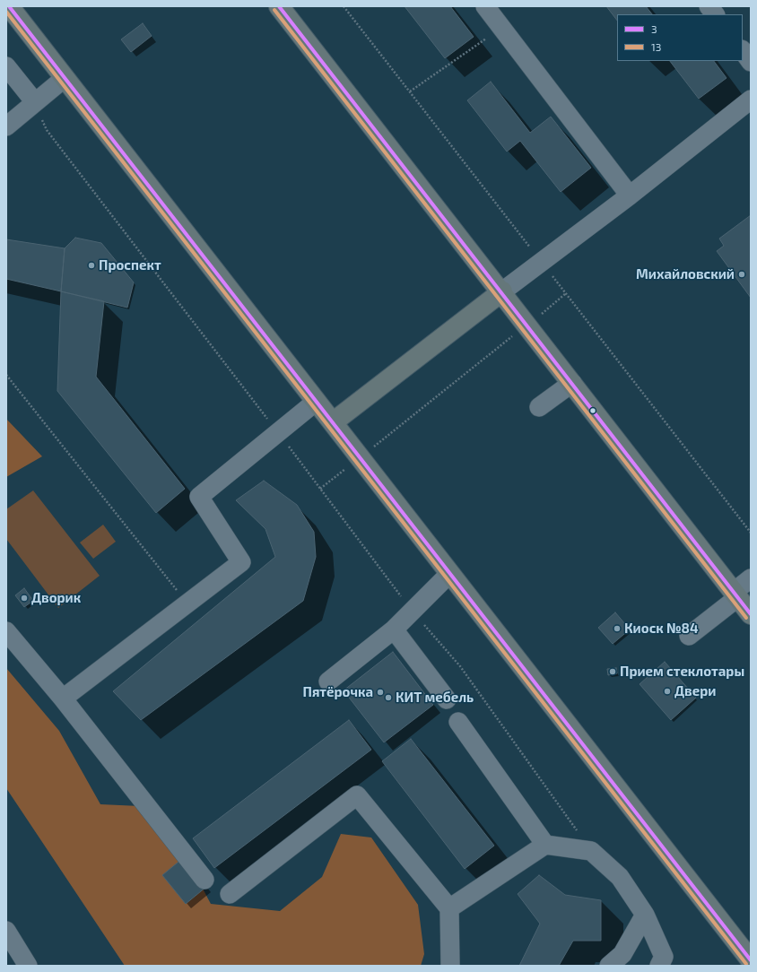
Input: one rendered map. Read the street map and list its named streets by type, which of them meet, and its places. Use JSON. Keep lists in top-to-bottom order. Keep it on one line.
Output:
{"places":["Проспект","Михайловский","Дворик","Киоск №84","Прием стеклотары","Двери","Пятёрочка","КИТ мебель"],"lines":["transit line 3","transit line 13"],"legend":["3","13"]}
